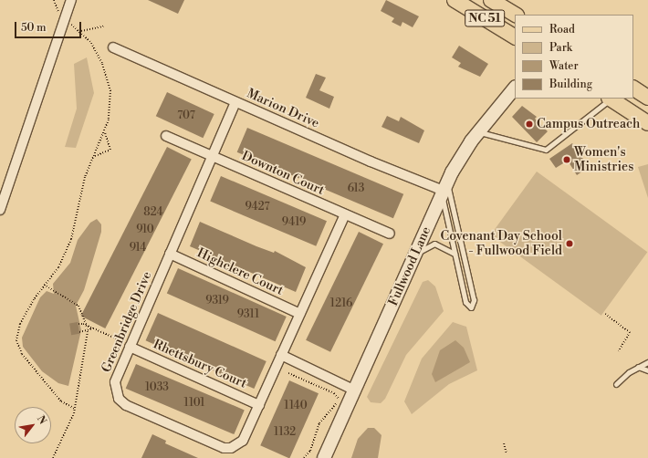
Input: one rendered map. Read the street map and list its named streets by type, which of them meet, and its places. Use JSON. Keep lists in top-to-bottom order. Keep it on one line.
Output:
{"streets":{"main road":["NC 51"],"street":["Marion Drive","Downton Court","Fullwood Lane","Highclere Court","Greenbridge Drive","Rhettsbury Court"]},"crossings":[["Marion Drive","Fullwood Lane"],["Marion Drive","Greenbridge Drive"],["Downton Court","Greenbridge Drive"],["Highclere Court","Greenbridge Drive"],["Greenbridge Drive","Rhettsbury Court"]],"places":["Campus Outreach","Women's Ministries","Covenant Day School - Fullwood Field"],"house_numbers":["707","613","9427","824","9419","910","914","9319","1216","9311","1033","1101","1140","1132"],"legend":["Road","Park","Water","Building"],"scale_bar":"50 m","north":"top right"}
